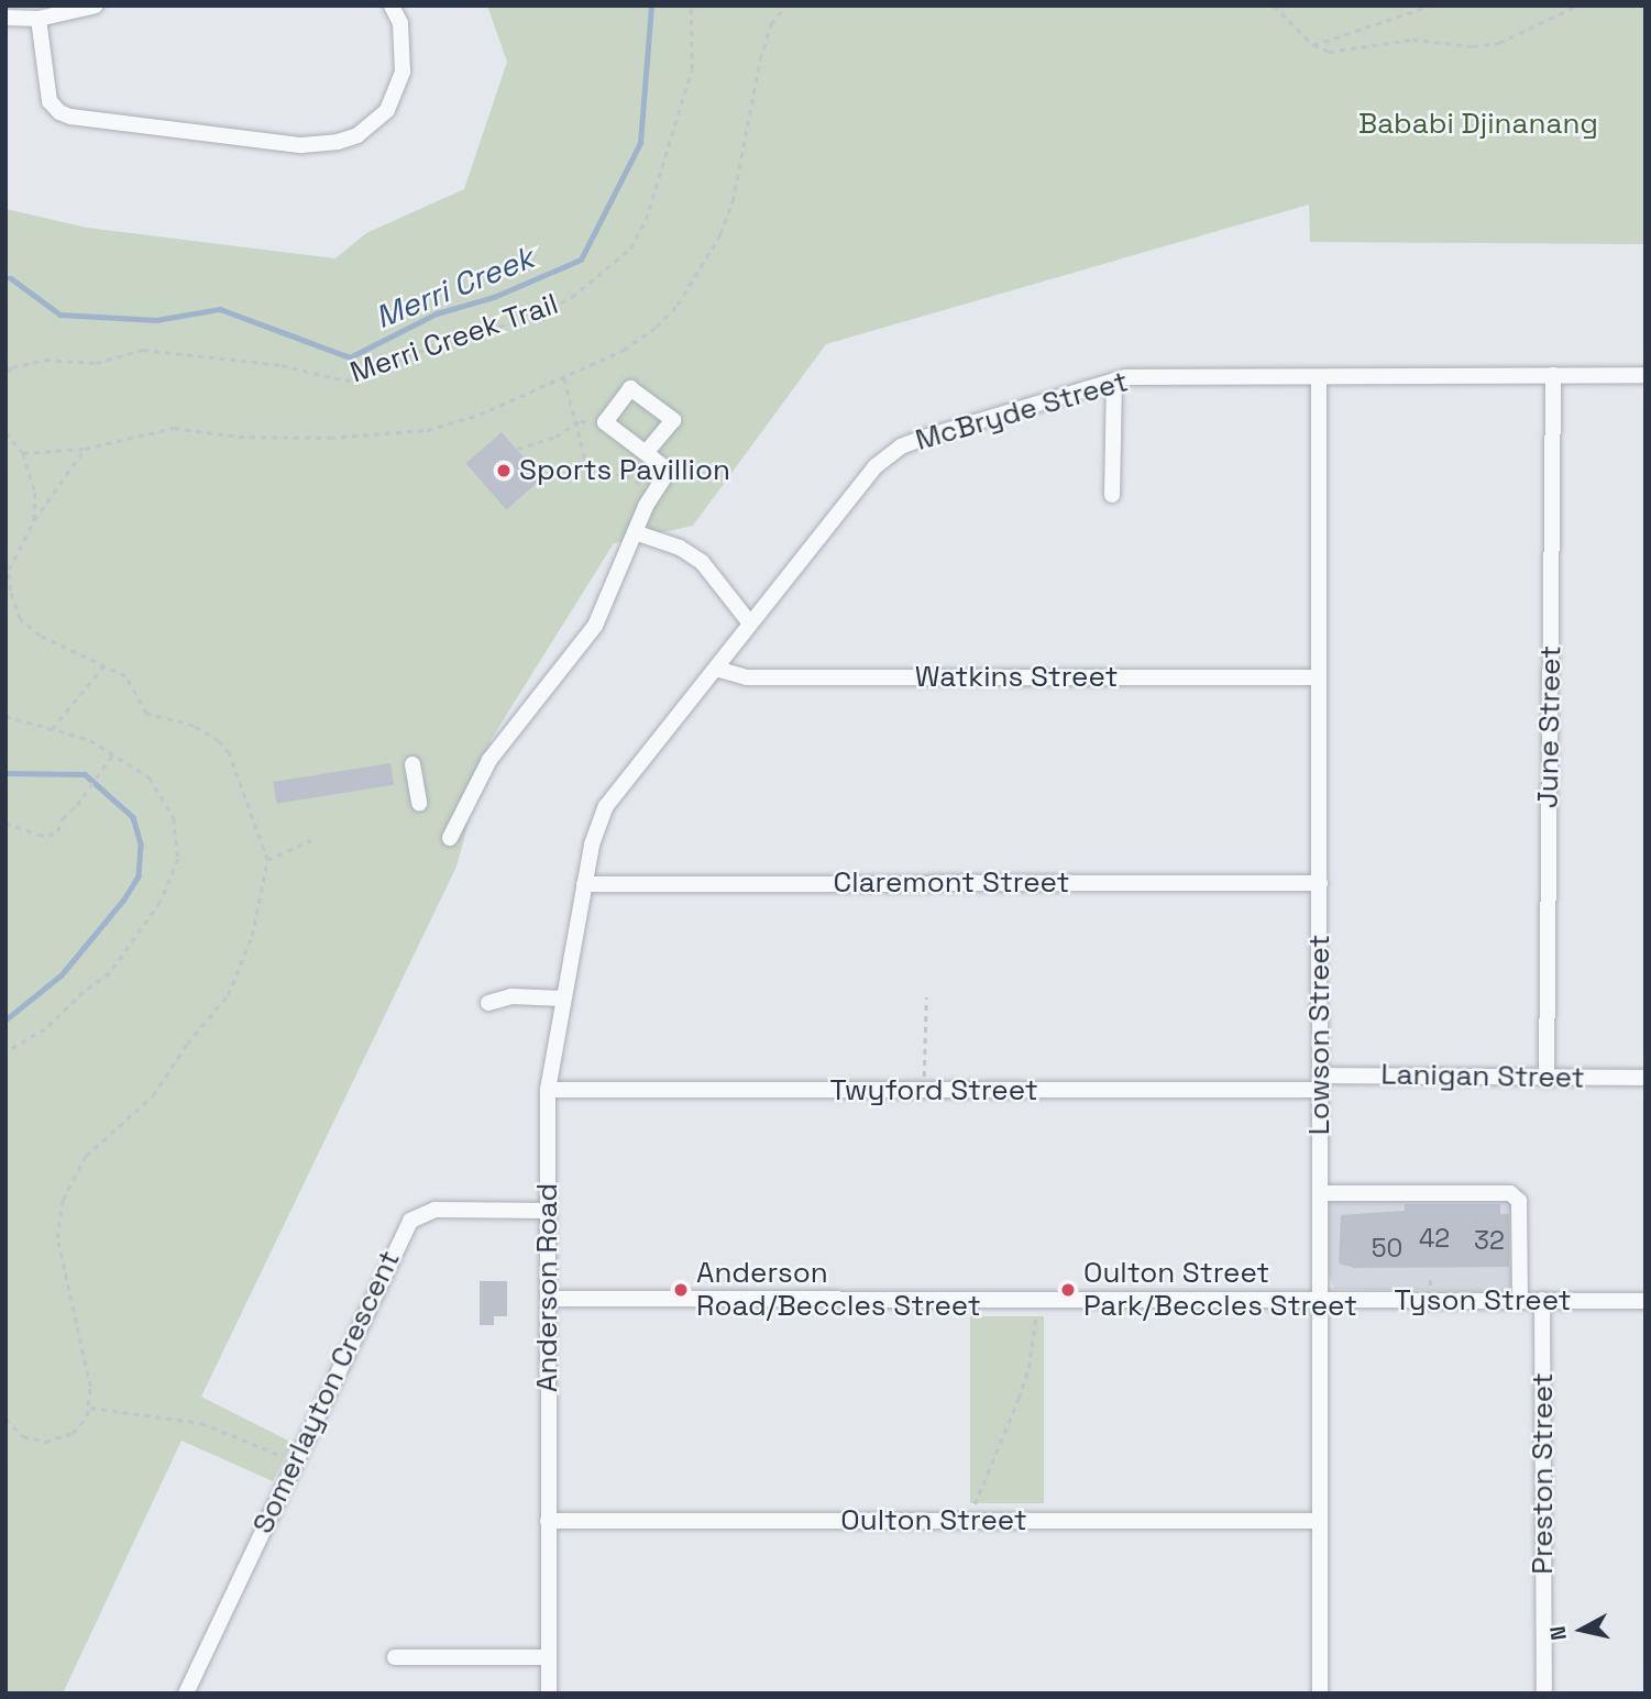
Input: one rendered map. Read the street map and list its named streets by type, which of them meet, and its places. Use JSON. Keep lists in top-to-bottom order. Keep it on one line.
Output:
{"streets":{"street":["McBryde Street","Watkins Street","June Street","Claremont Street","Lowson Street","Lanigan Street","Twyford Street","Anderson Road","Tyson Street","Somerlayton Crescent","Preston Street","Oulton Street"],"path":["Merri Creek Trail"]},"crossings":[["McBryde Street","Watkins Street"],["McBryde Street","June Street"],["McBryde Street","Claremont Street"],["McBryde Street","Lowson Street"],["McBryde Street","Anderson Road"],["Watkins Street","Lowson Street"],["June Street","Lanigan Street"],["Claremont Street","Lowson Street"],["Claremont Street","Anderson Road"],["Lowson Street","Lanigan Street"],["Lowson Street","Twyford Street"],["Lowson Street","Tyson Street"],["Lowson Street","Oulton Street"],["Lanigan Street","Twyford Street"],["Twyford Street","Anderson Road"],["Anderson Road","Tyson Street"],["Anderson Road","Somerlayton Crescent"],["Anderson Road","Oulton Street"],["Tyson Street","Preston Street"]],"water":["Merri Creek"],"parks":["Bababi Djinanang"],"places":["Sports Pavillion","Anderson Road/Beccles Street","Oulton Street Park/Beccles Street"],"house_numbers":["42","32","50"],"north":"left"}
